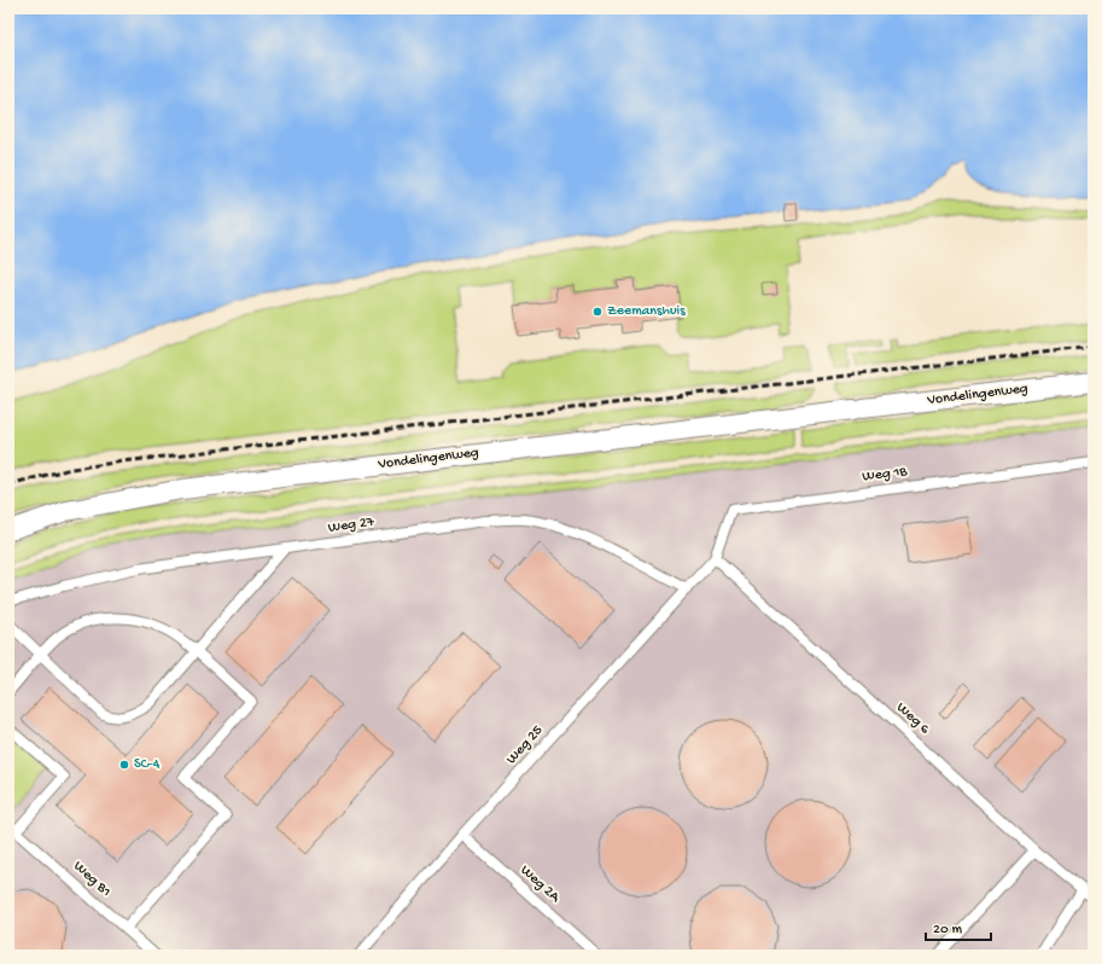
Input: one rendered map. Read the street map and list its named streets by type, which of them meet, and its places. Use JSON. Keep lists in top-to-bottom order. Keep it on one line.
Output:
{"streets":{"street":["Vondelingenweg"],"lane":["Weg 1B","Weg 27","Weg 6","Weg 25","Weg B1","Weg 2A"]},"crossings":[["Weg 1B","Weg 6"],["Weg 1B","Weg 25"],["Weg 27","Weg 25"],["Weg 6","Weg 25"],["Weg 25","Weg 2A"]],"places":["Zeemanshuis","SC-4"],"scale_bar":"20 m"}
